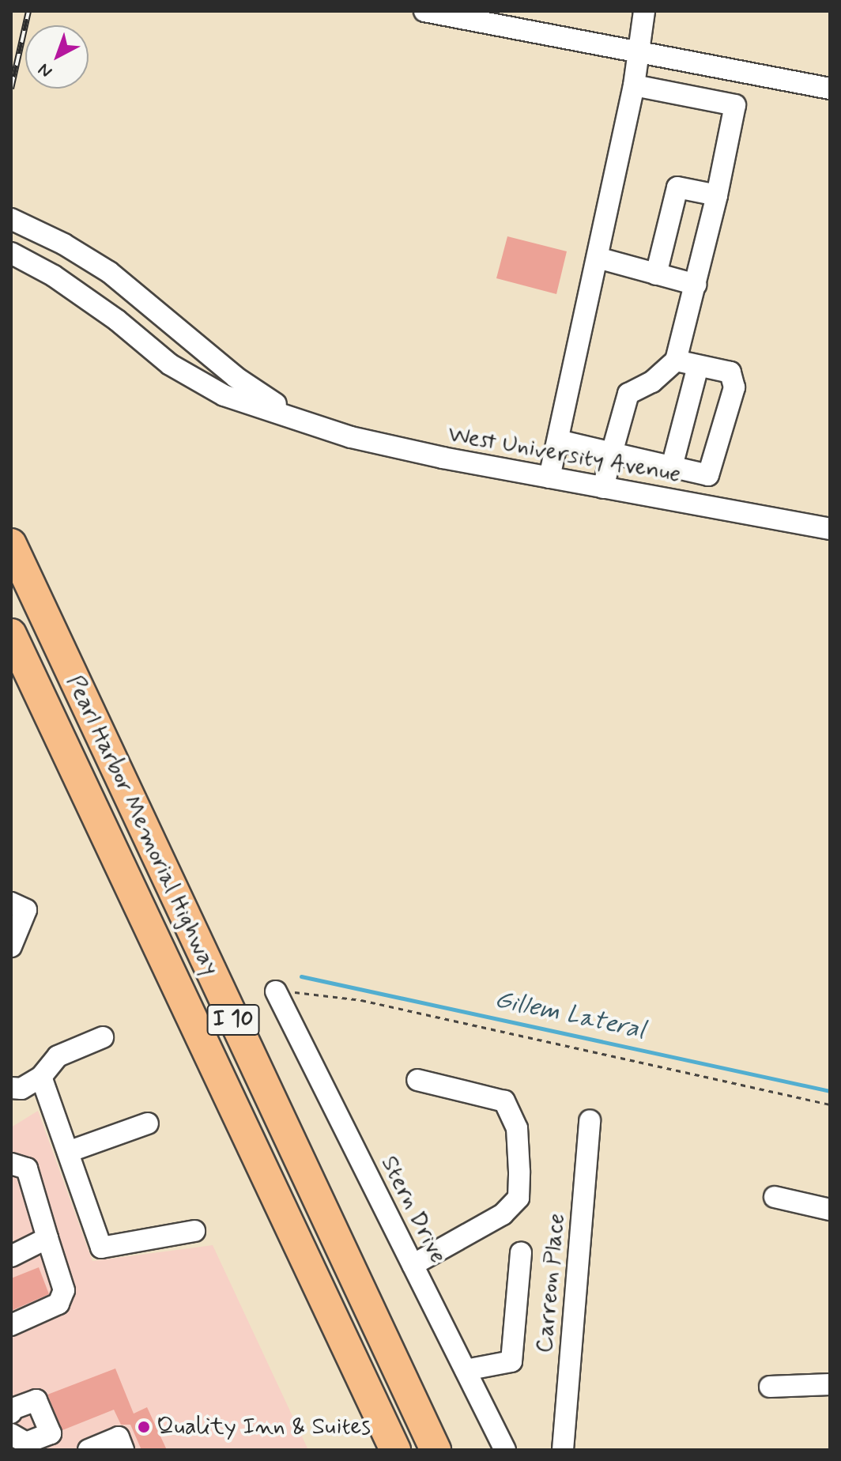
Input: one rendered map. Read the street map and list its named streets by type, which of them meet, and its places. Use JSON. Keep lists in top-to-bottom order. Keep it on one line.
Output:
{"streets":{"highway":["Pearl Harbor Memorial Highway","I 10"],"street":["West University Avenue","Stern Drive","Carreon Place"]},"water":["Gillem Lateral"],"places":["Quality Inn & Suites"],"north":"bottom left"}
